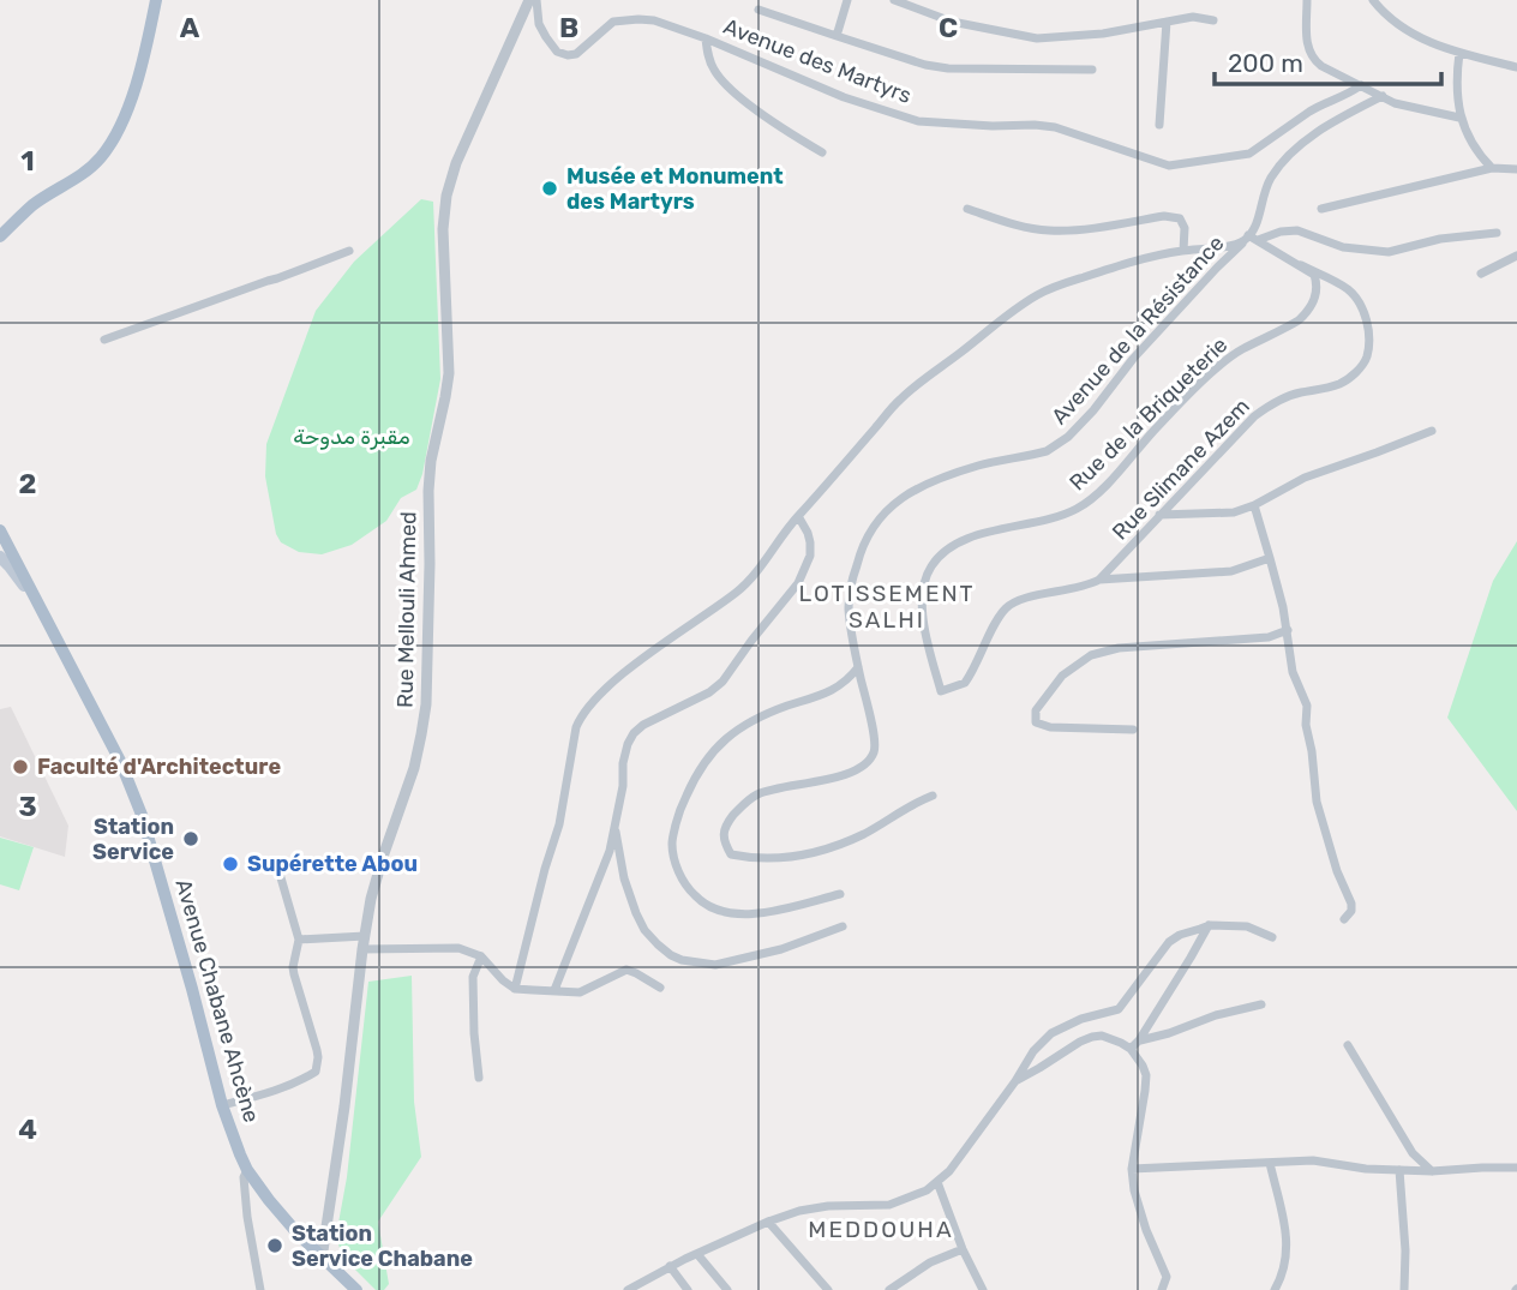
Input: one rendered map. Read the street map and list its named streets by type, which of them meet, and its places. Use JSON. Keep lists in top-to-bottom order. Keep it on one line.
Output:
{"streets":{"main road":["Avenue Chabane Ahcène"],"street":["Avenue des Martyrs","Avenue de la Résistance","Rue de la Briqueterie","Rue Slimane Azem","Rue Mellouli Ahmed"]},"crossings":[["Rue de la Briqueterie","Rue Slimane Azem"],["Rue Mellouli Ahmed","Avenue Chabane Ahcène"]],"districts":["LOTISSEMENT SALHI","MEDDOUHA"],"parks":["مقبرة مدوحة"],"places":["Musée et Monument des Martyrs","Faculté d'Architecture","Station Service","Supérette Abou","Station Service Chabane"],"scale_bar":"200 m","grid":{"columns":["A","B","C"],"rows":["1","2","3","4"]}}
